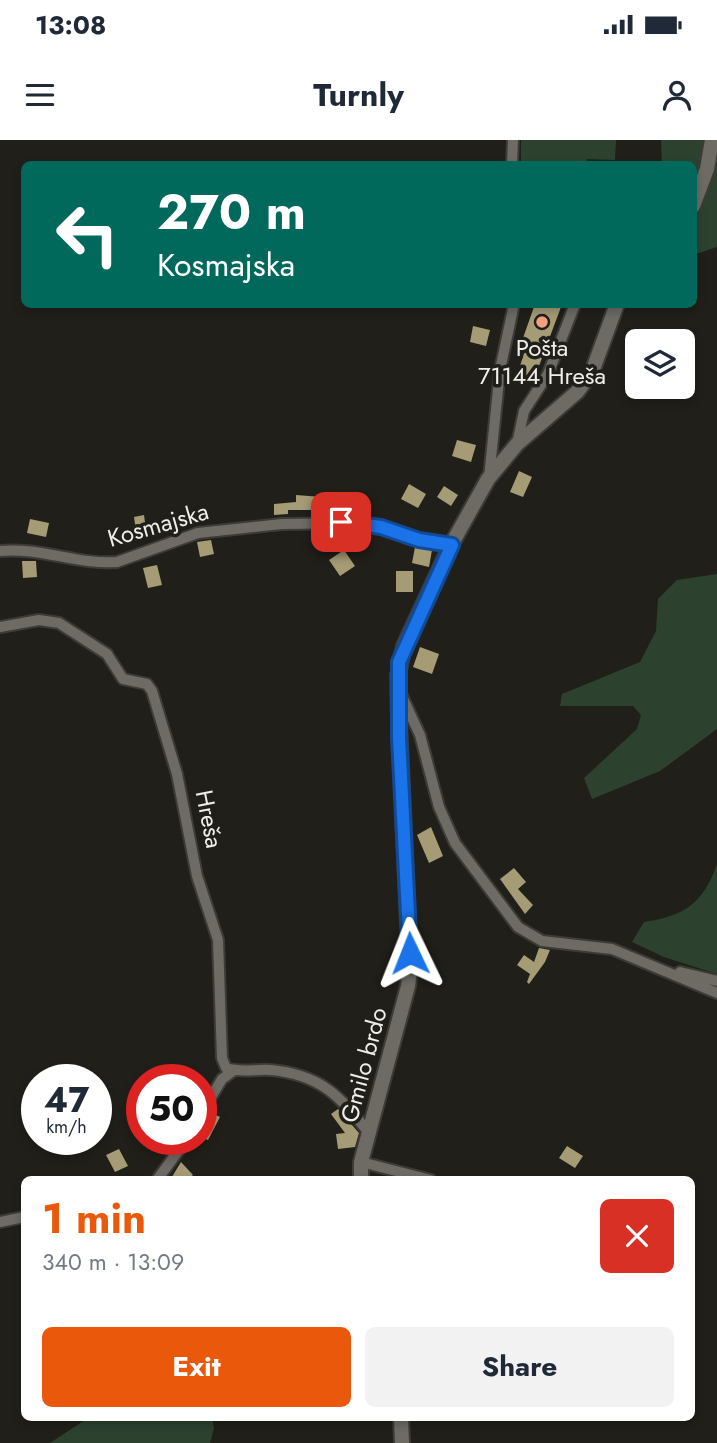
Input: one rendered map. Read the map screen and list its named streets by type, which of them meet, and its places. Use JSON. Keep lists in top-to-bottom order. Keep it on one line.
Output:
{"streets":{"main road":["Gmilo brdo"],"street":["Kosmajska","Hreša"]},"crossings":[["Kosmajska","Gmilo brdo"]],"places":["Pošta 71144 Hreša"],"page":{"status":"13:08","header":"Turnly","turn":["270 m","Kosmajska"],"speed":"47 km/h","limit":"50","heading":["1 min","340 m · 13:09"],"buttons":["Exit","Share"]}}
